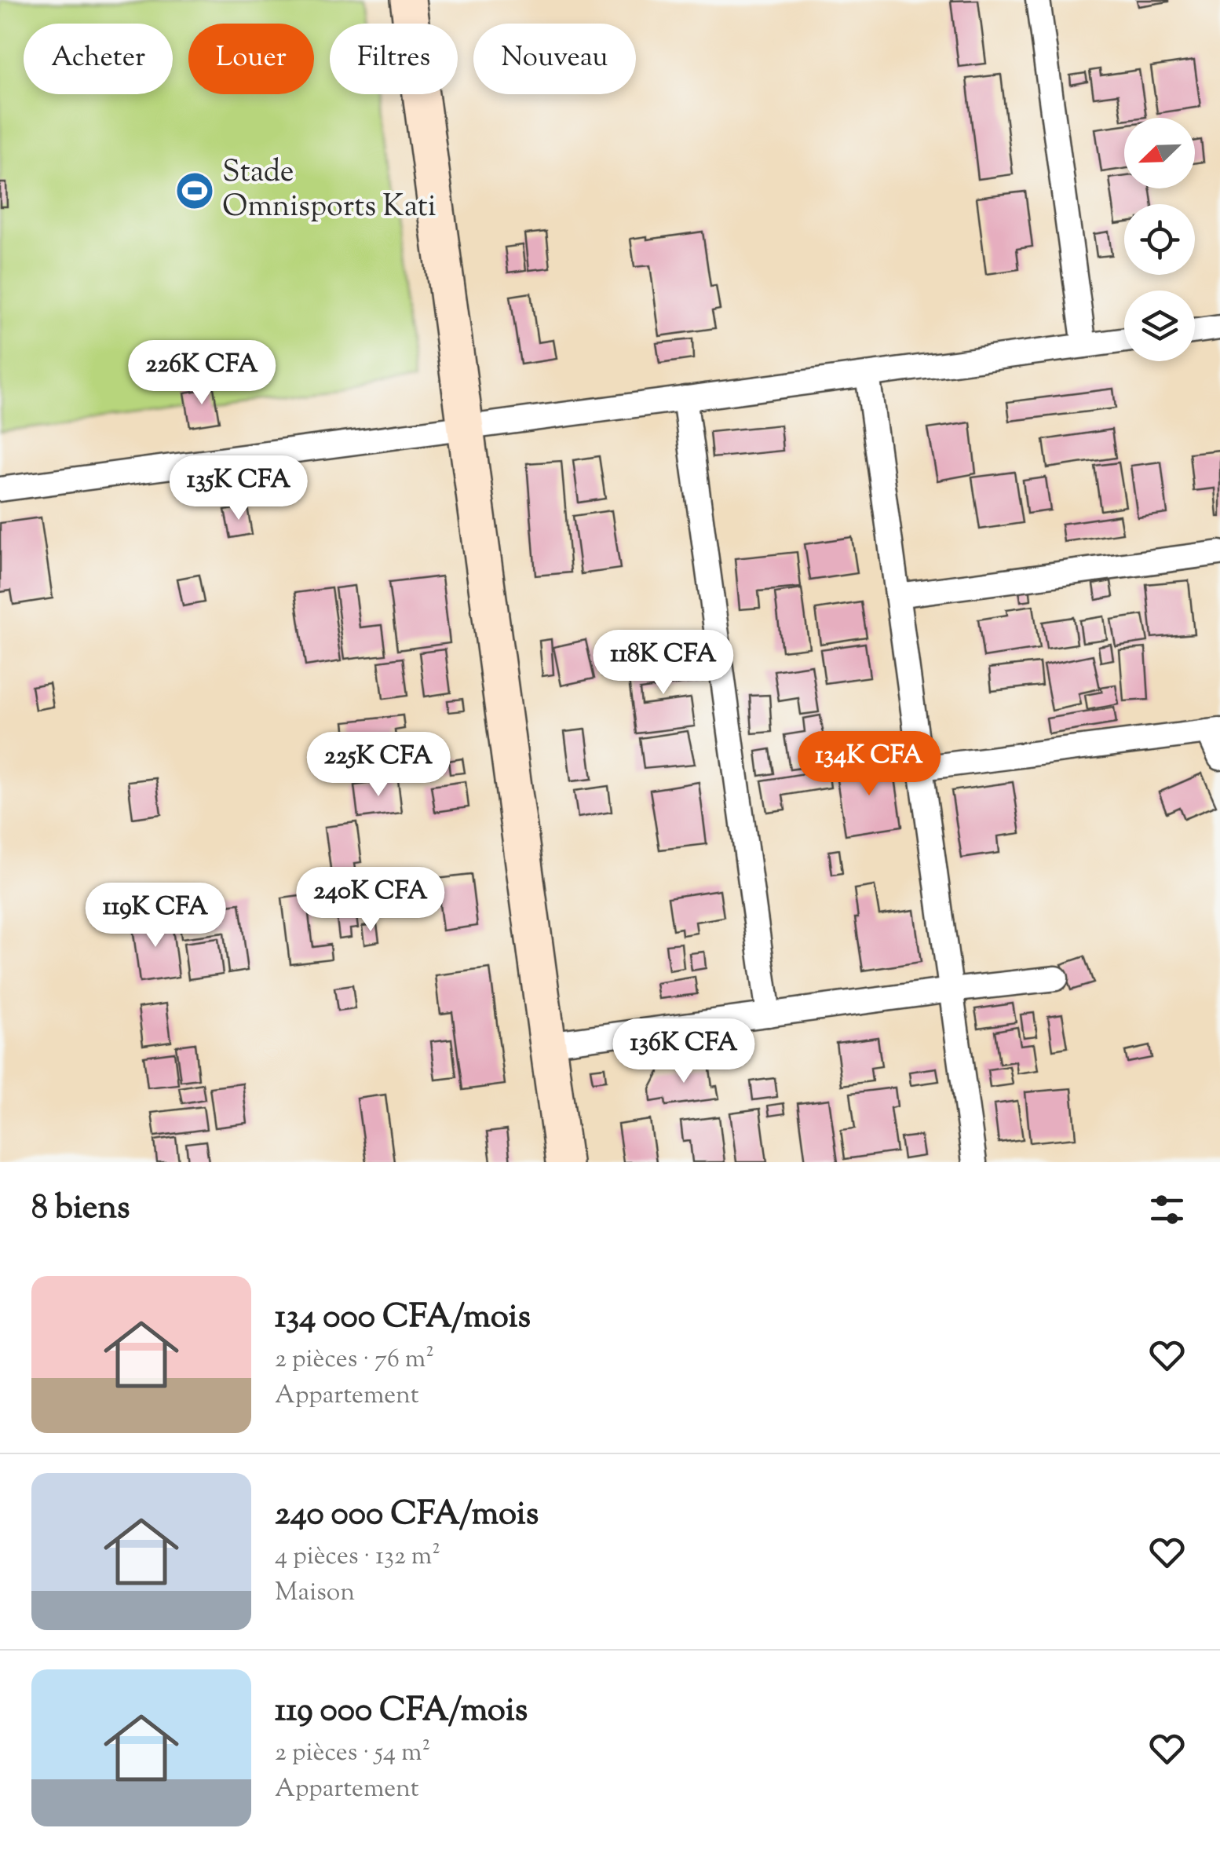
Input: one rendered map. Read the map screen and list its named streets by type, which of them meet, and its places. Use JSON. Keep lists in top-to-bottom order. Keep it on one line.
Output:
{"places":{"sports":["Stade Omnisports Kati"]},"north":"bottom left","page":{"chip":["Acheter","Louer","Filtres","Nouveau"],"price":["226K CFA","135K CFA","118K CFA","134K CFA","225K CFA","240K CFA","119K CFA","136K CFA"],"heading":"8 biens","list":[{"name":"134 000 CFA/mois","note":"2 pièces · 76 m² · Appartement"},{"name":"240 000 CFA/mois","note":"4 pièces · 132 m² · Maison"},{"name":"119 000 CFA/mois","note":"2 pièces · 54 m² · Appartement"}]}}
